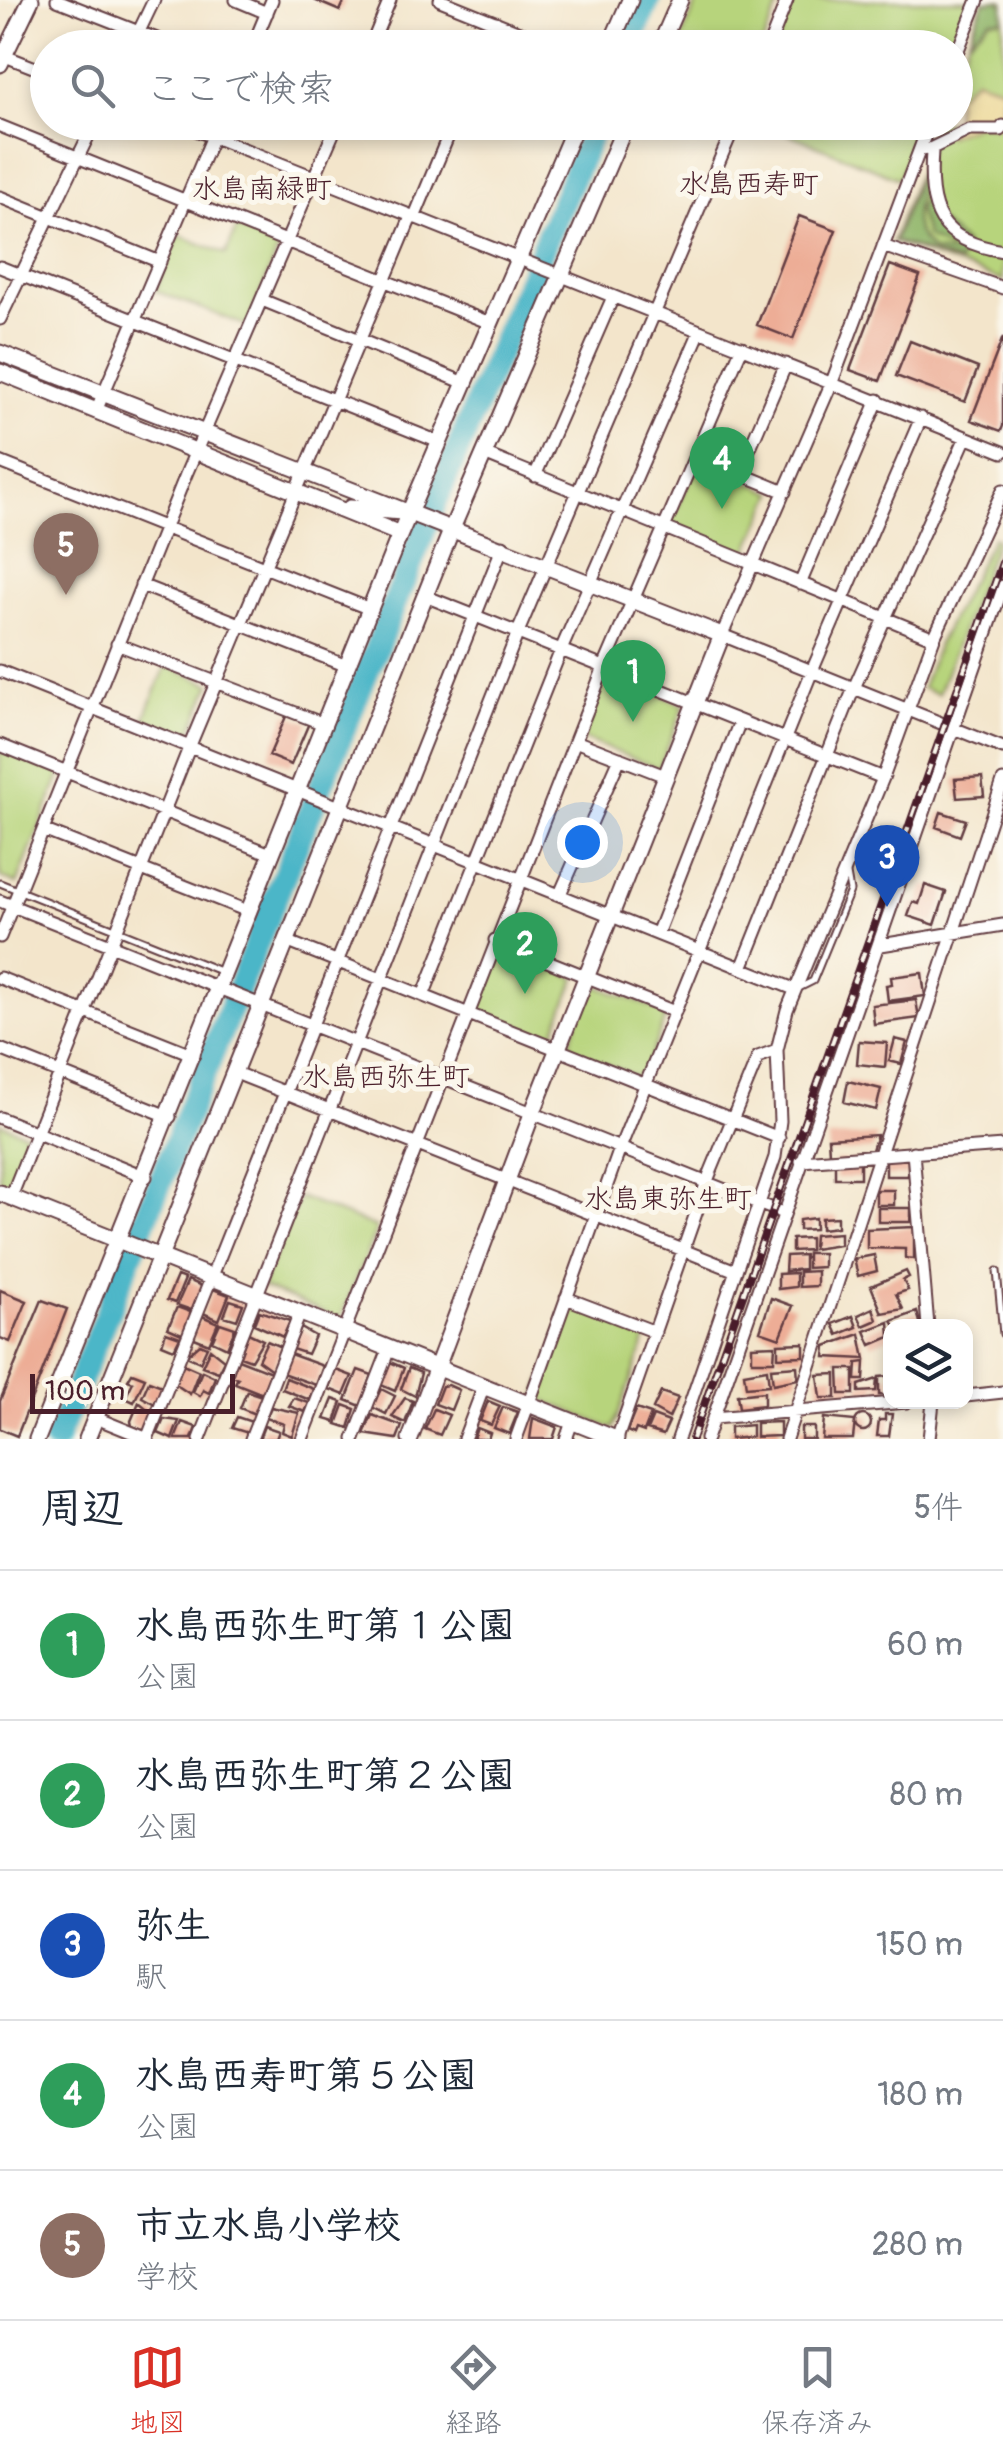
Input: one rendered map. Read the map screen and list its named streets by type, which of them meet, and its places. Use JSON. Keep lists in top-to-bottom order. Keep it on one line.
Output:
{"districts":["水島西寿町","水島南緑町","水島西弥生町","水島東弥生町"],"scale_bar":"100 m","page":{"search":"ここで検索","pins":["4","5","1","3","2"],"scale":"100 m","heading":["周辺","5件"],"list":[{"mark":"1","name":"水島西弥生町第１公園","note":"公園","value":"60 m"},{"mark":"2","name":"水島西弥生町第２公園","note":"公園","value":"80 m"},{"mark":"3","name":"弥生","note":"駅","value":"150 m"},{"mark":"4","name":"水島西寿町第５公園","note":"公園","value":"180 m"},{"mark":"5","name":"市立水島小学校","note":"学校","value":"280 m"}],"nav":["地図","経路","保存済み"]}}
